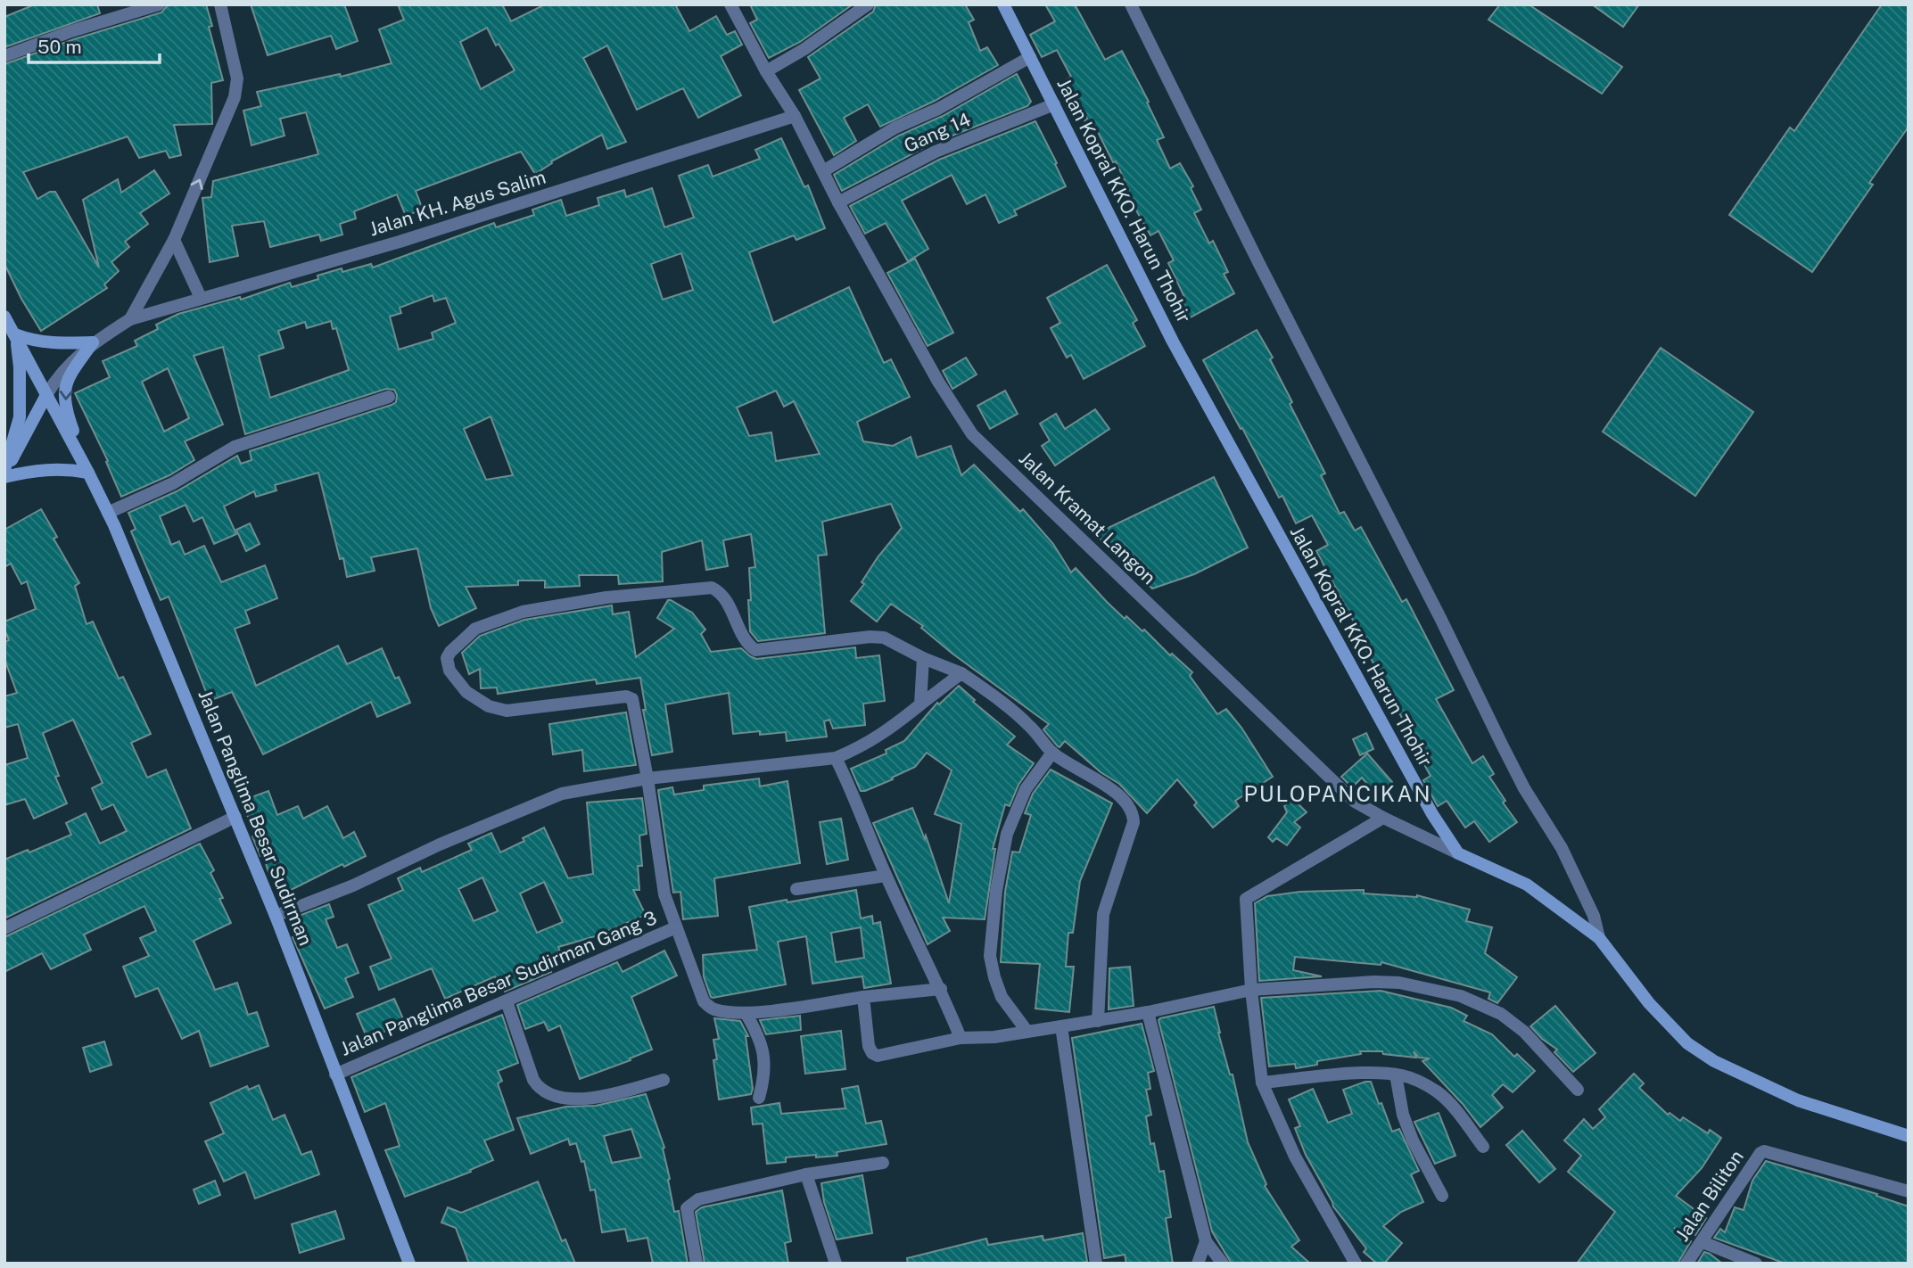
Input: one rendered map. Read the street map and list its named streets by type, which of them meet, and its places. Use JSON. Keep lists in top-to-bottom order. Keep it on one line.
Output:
{"streets":{"main road":["Jalan Kopral KKO. Harun Thohir","Jalan Panglima Besar Sudirman"],"street":["Gang 14","Jalan KH. Agus Salim","Jalan Kramat Langon","Jalan Panglima Besar Sudirman Gang 3","Jalan Biliton"]},"crossings":[["Gang 14","Jalan Kopral KKO. Harun Thohir"],["Gang 14","Jalan Kramat Langon"],["Jalan Kopral KKO. Harun Thohir","Jalan Kramat Langon"],["Jalan KH. Agus Salim","Jalan Kramat Langon"],["Jalan Panglima Besar Sudirman","Jalan Panglima Besar Sudirman Gang 3"]],"districts":["PULOPANCIKAN"],"scale_bar":"50 m"}
